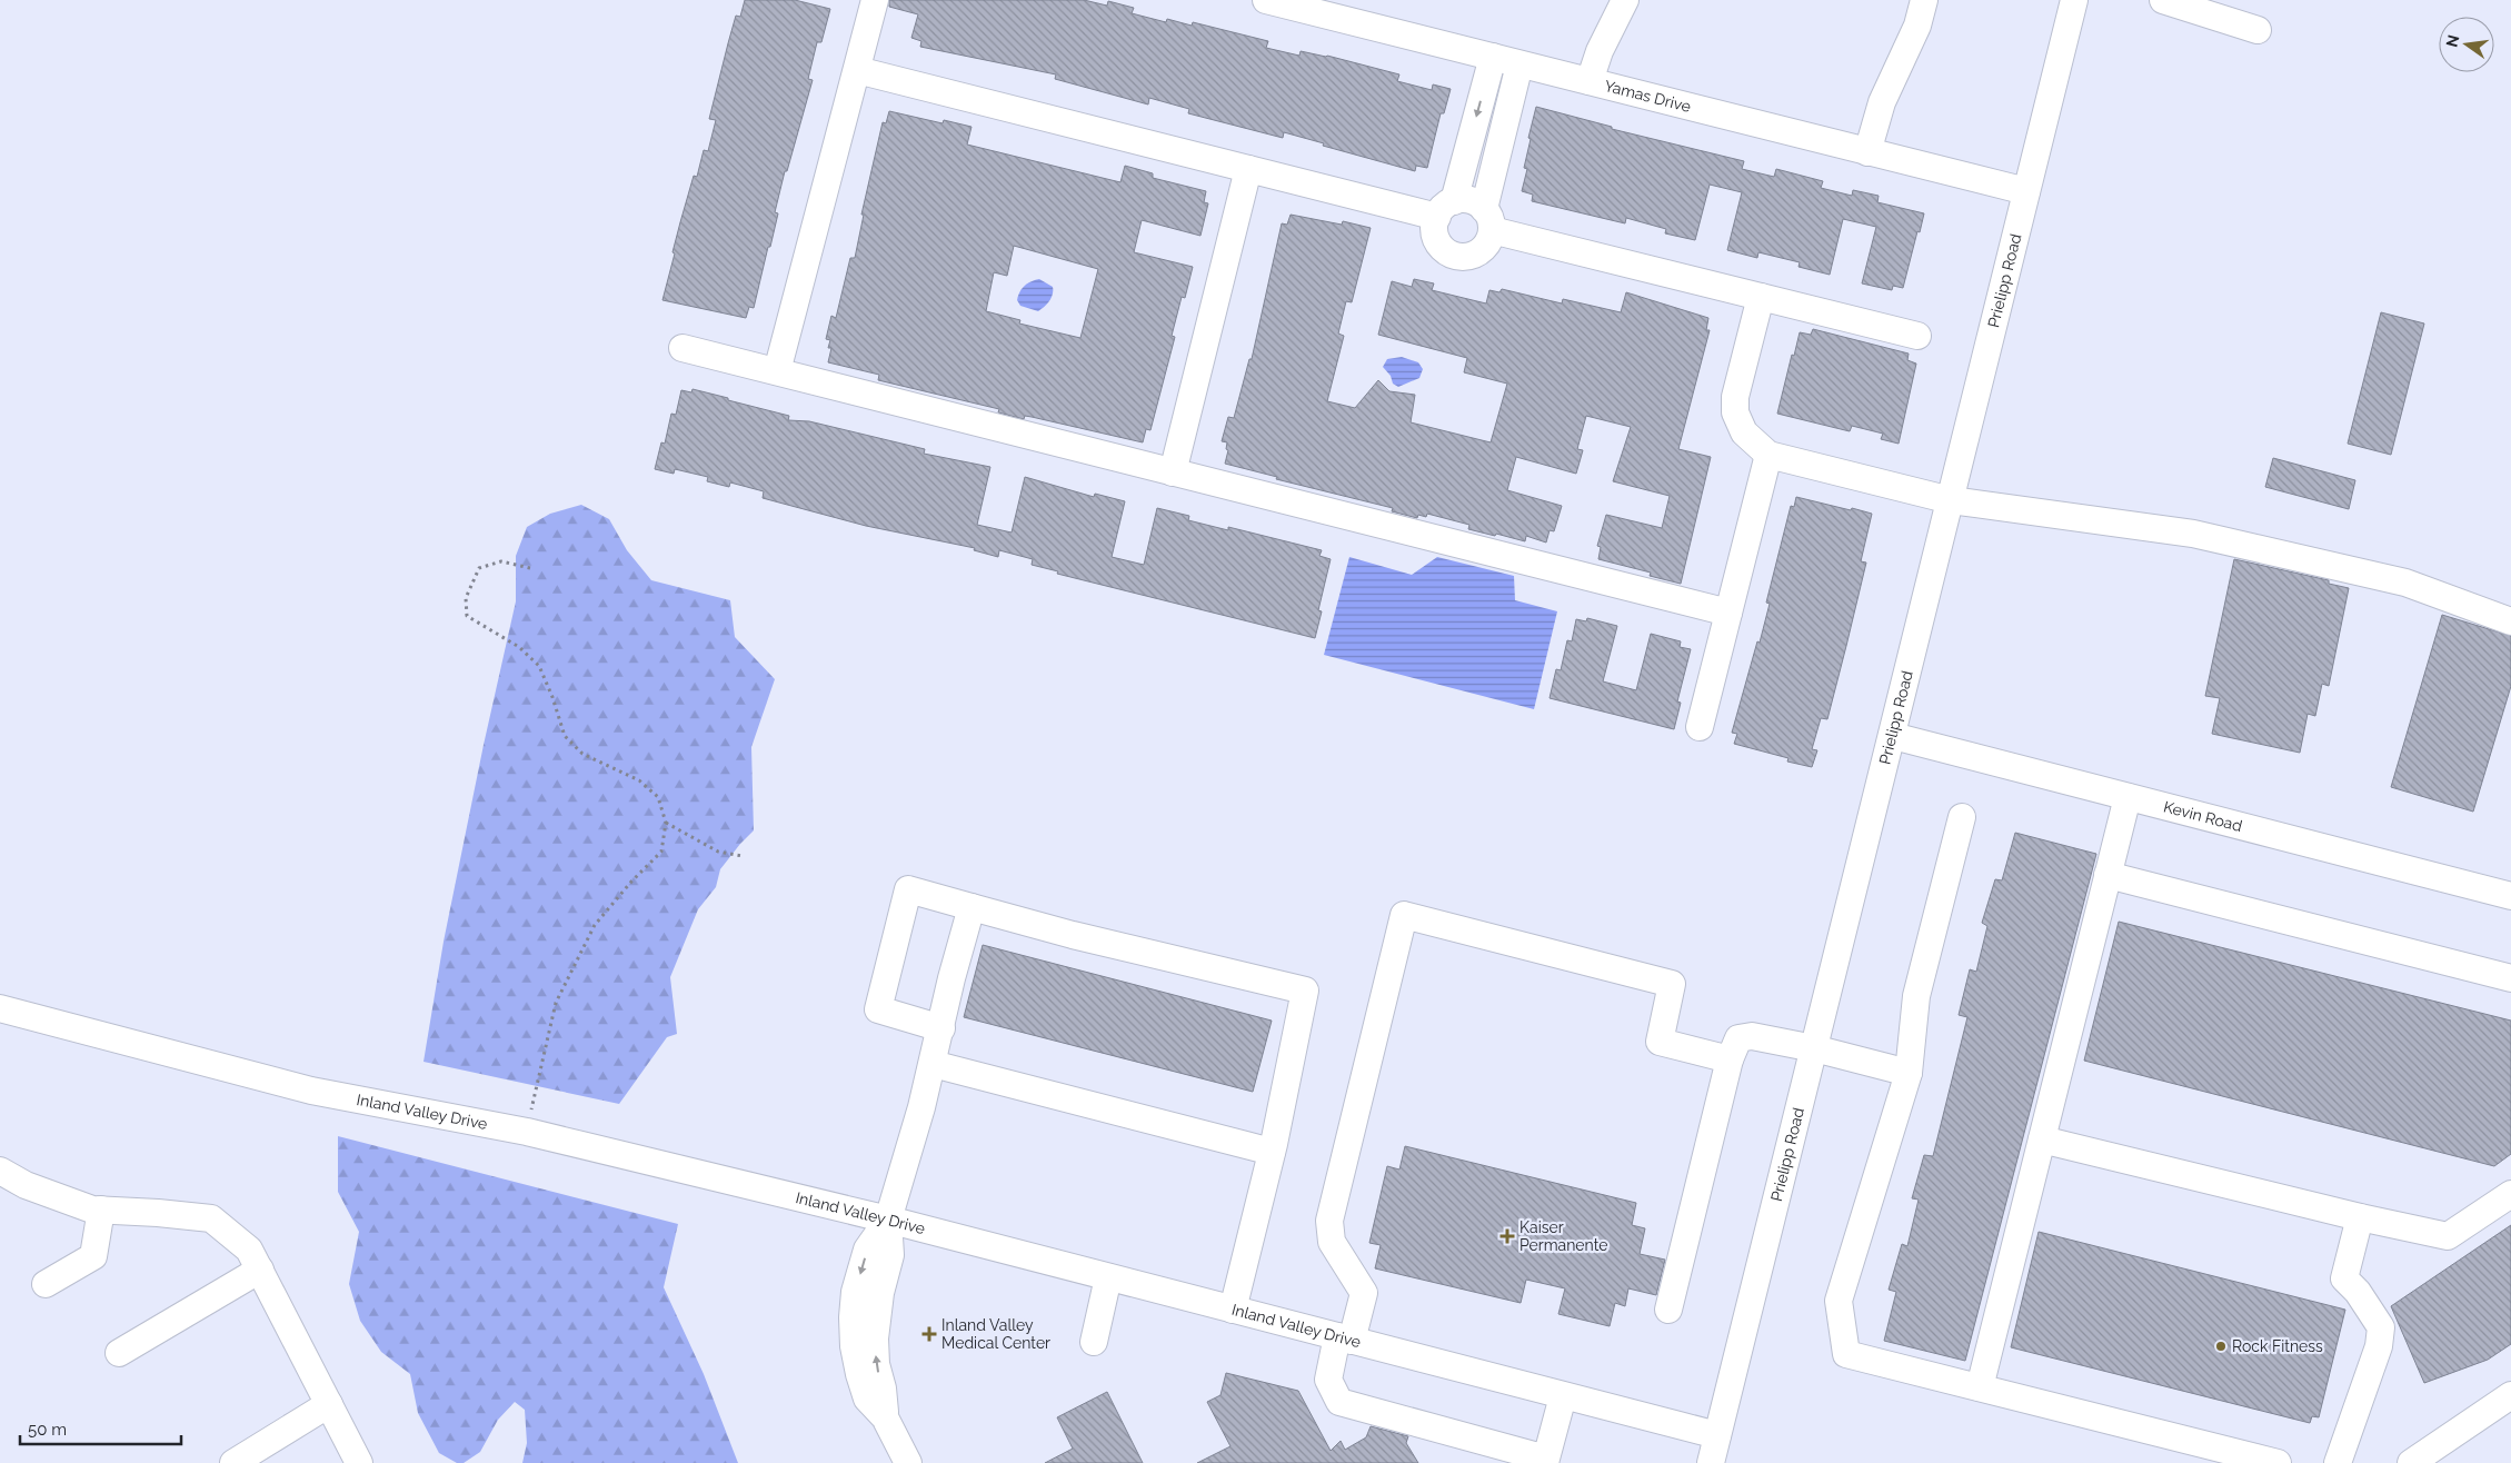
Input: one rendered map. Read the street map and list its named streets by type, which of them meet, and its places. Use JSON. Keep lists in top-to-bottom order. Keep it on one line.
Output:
{"streets":{"street":["Yamas Drive","Prielipp Road","Kevin Road","Inland Valley Drive"]},"crossings":[["Yamas Drive","Prielipp Road"],["Prielipp Road","Kevin Road"],["Prielipp Road","Inland Valley Drive"]],"places":{"health":["Kaiser Permanente","Inland Valley Medical Center"],"other":["Rock Fitness"]},"scale_bar":"50 m","north":"left"}
